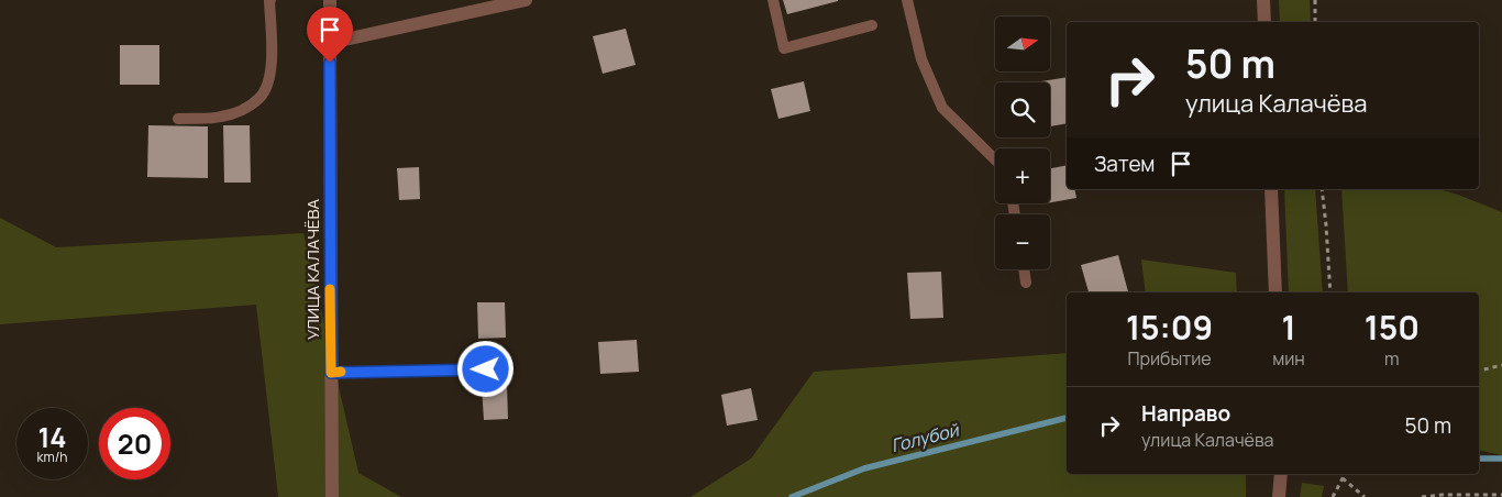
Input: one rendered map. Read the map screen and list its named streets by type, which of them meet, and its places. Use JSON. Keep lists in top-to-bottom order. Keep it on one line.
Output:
{"streets":{"street":["УЛИЦА КАЛАЧЁВА"]},"water":["Голубой"],"north":"right","page":{"map_buttons":["+","−"],"turn":["50 m","улица Калачёва"],"then":"Затем","eta":["15:09","Прибытие","1","мин","150","m"],"list":[{"name":"Направо","note":"улица Калачёва","value":"50 m"}],"speed":"14 km/h","limit":"20"}}
